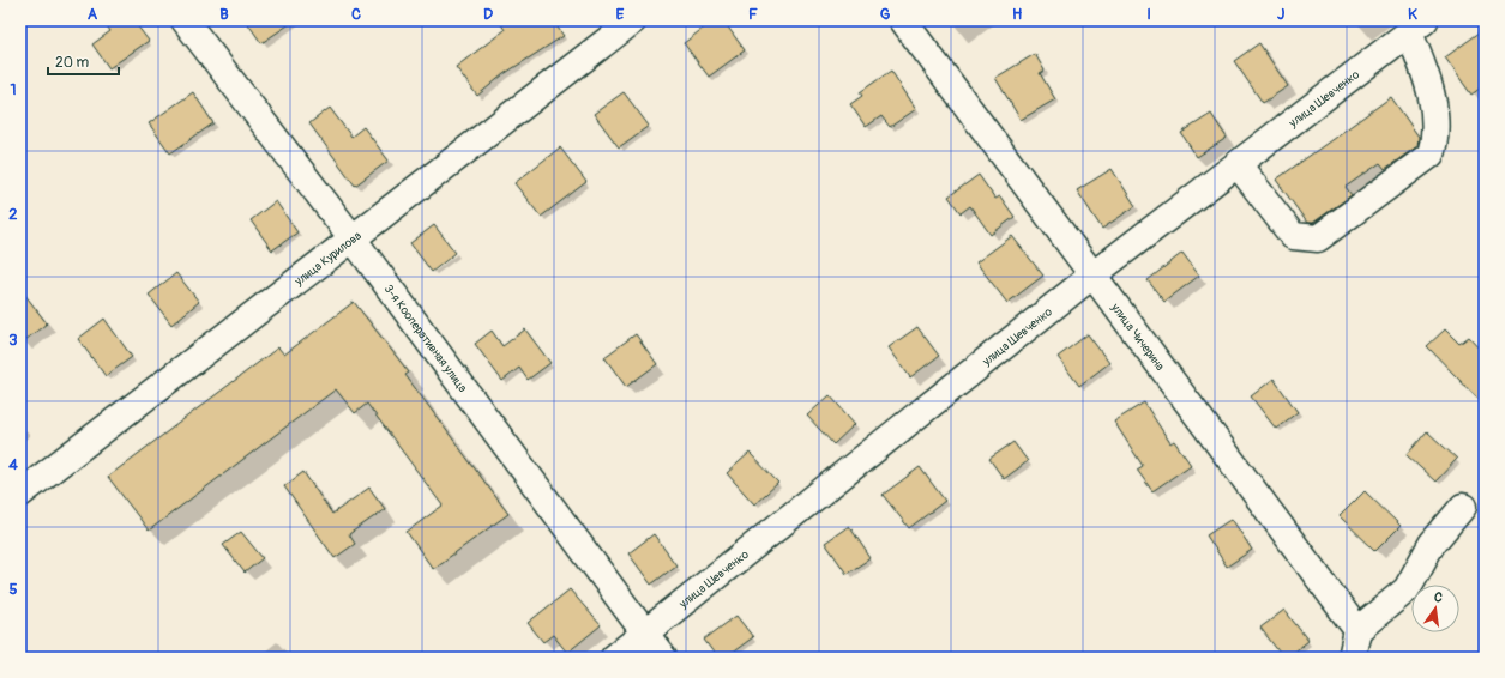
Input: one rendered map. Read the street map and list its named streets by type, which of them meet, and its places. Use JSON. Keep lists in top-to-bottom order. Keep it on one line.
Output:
{"streets":{"street":["улица Шевченко","улица Курилова","улица Чичерина","3-я Кооперативная улица"]},"crossings":[["улица Шевченко","улица Чичерина"],["улица Шевченко","3-я Кооперативная улица"],["улица Курилова","3-я Кооперативная улица"]],"scale_bar":"20 m","north":"top","grid":{"columns":["A","B","C","D","E","F","G","H","I","J","K"],"rows":["1","2","3","4","5"]}}
